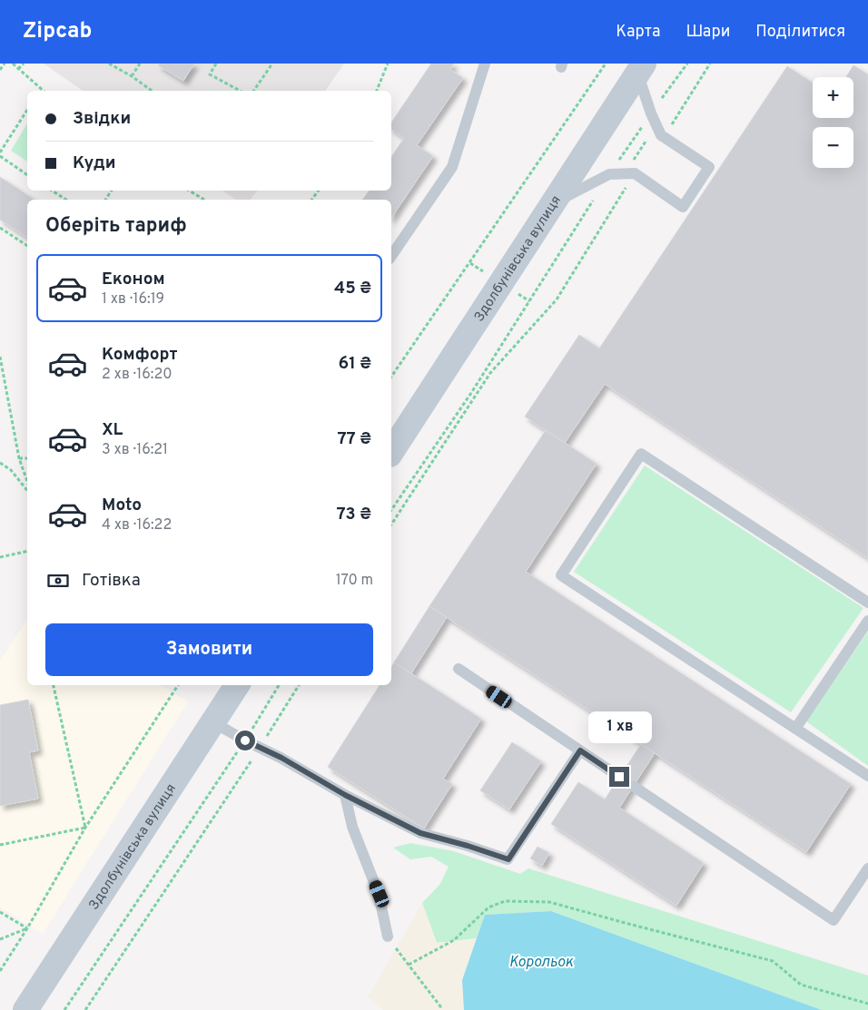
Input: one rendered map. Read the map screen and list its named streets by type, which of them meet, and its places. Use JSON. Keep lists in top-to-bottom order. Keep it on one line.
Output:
{"streets":{"street":["Здолбунівська вулиця"]},"water":["Корольок"],"page":{"header":"Zipcab","nav":["Карта","Шари","Поділитися"],"map_buttons":["+","−"],"banner":["Звідки","Куди"],"heading":"Оберіть тариф","list":[{"name":"Економ","note":"1 хв · 16:19","value":"45 ₴"},{"name":"Комфорт","note":"2 хв · 16:20","value":"61 ₴"},{"name":"XL","note":"3 хв · 16:21","value":"77 ₴"},{"name":"Moto","note":"4 хв · 16:22","value":"73 ₴"}],"pay":["Готівка","170 m"],"buttons":"Замовити","bubble":"1 хв"}}
